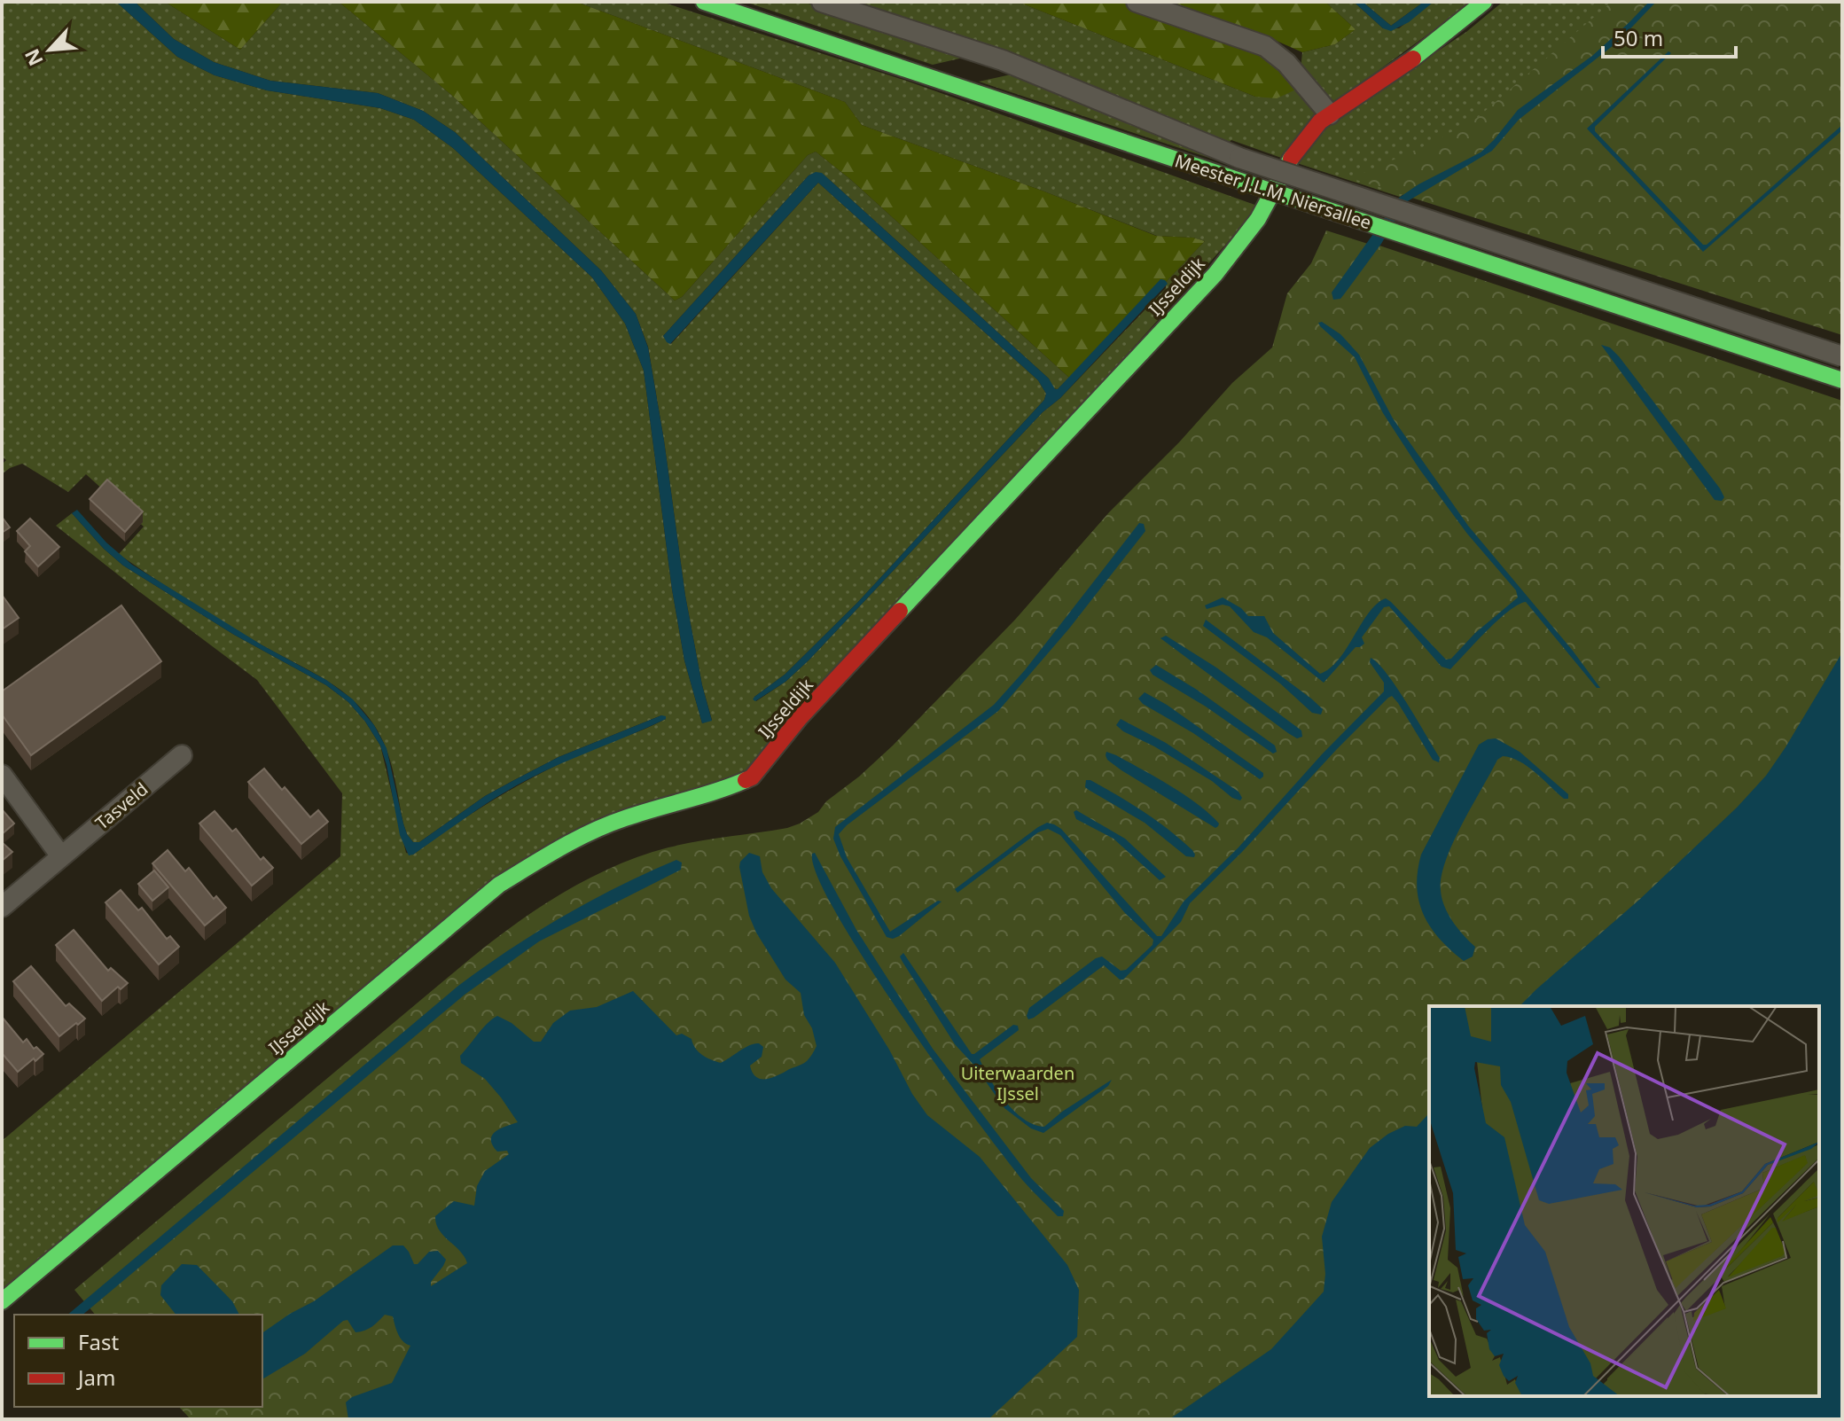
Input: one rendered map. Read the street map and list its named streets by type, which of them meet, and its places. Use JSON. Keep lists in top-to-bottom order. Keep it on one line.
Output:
{"streets":{"street":["Meester J.L.M. Niersallee","IJsseldijk","Tasveld"]},"parks":["Uiterwaarden IJssel"],"legend":["Fast","Jam"],"scale_bar":"50 m","north":"bottom left"}
